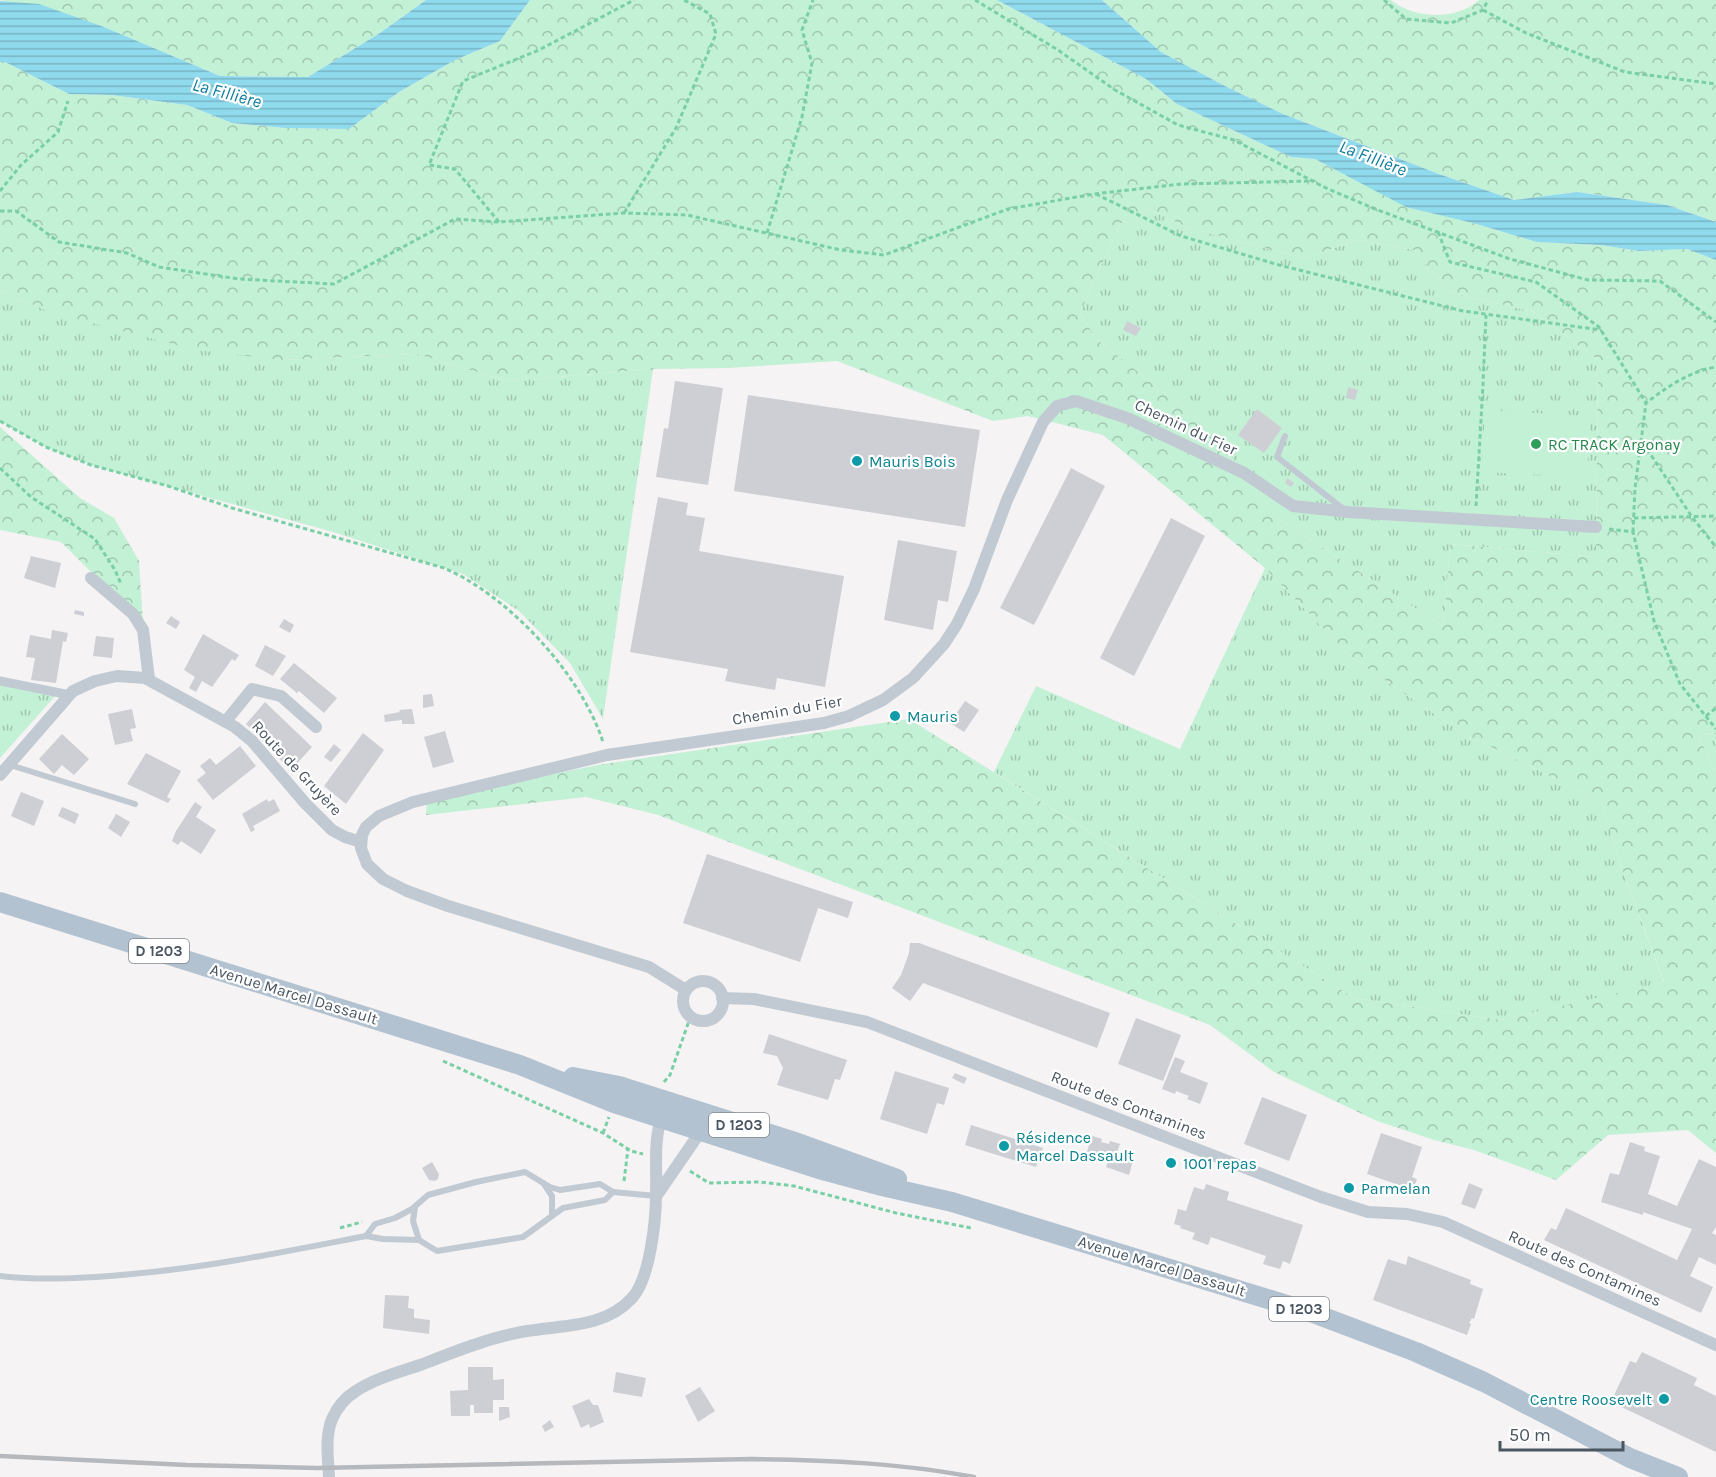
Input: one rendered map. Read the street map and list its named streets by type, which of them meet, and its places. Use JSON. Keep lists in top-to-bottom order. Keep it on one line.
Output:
{"streets":{"main road":["D 1203","Avenue Marcel Dassault"],"street":["Chemin du Fier","Route de Gruyère","Route des Contamines"]},"crossings":[["Chemin du Fier","Route de Gruyère"]],"water":["La Fillière"],"places":["RC TRACK Argonay","Mauris Bois","Mauris","Résidence Marcel Dassault","1001 repas","Parmelan","Centre Roosevelt"],"scale_bar":"50 m"}
